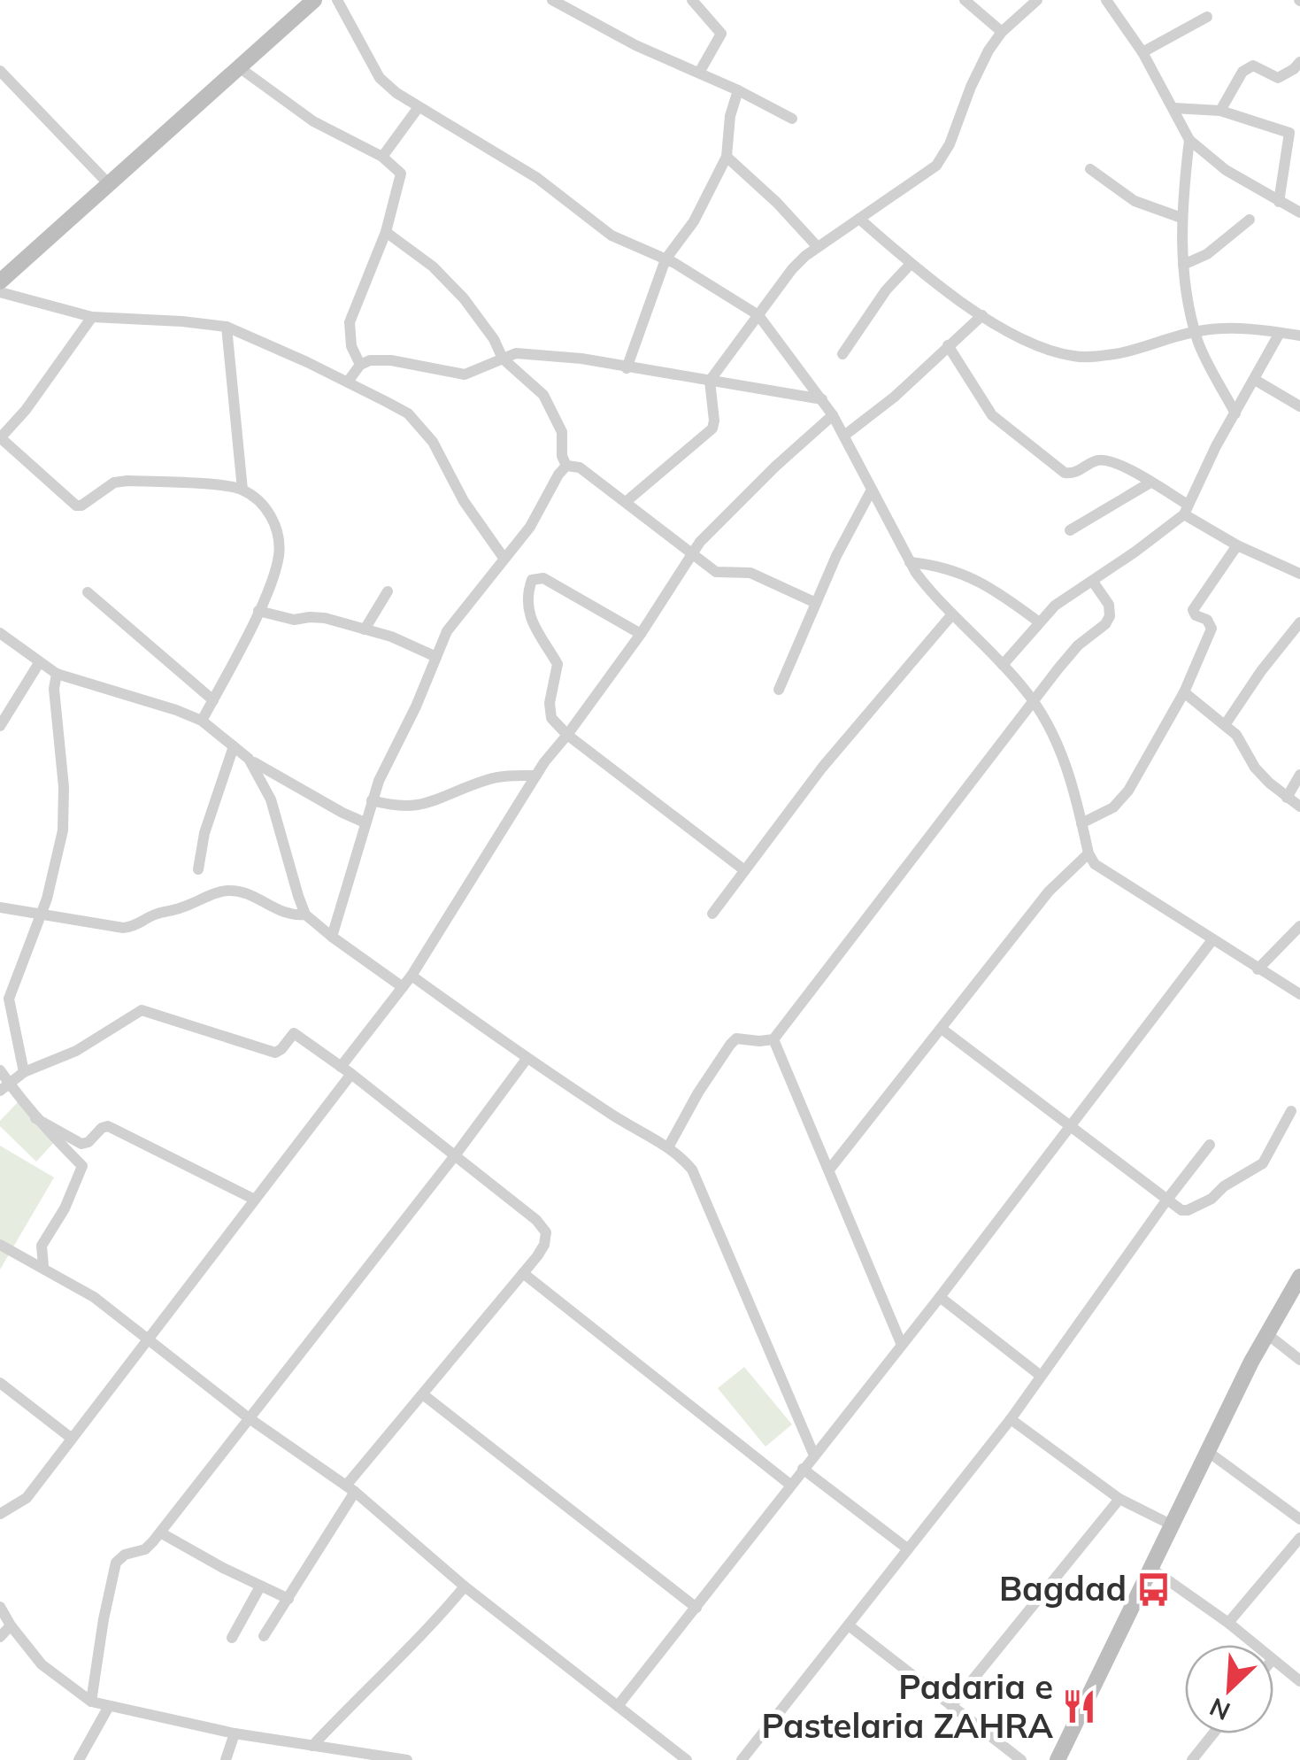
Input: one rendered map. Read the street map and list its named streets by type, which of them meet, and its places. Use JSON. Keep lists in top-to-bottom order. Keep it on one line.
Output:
{"places":{"bus stop":["Bagdad"],"restaurant":["Padaria e Pastelaria ZAHRA"]},"north":"bottom left"}
